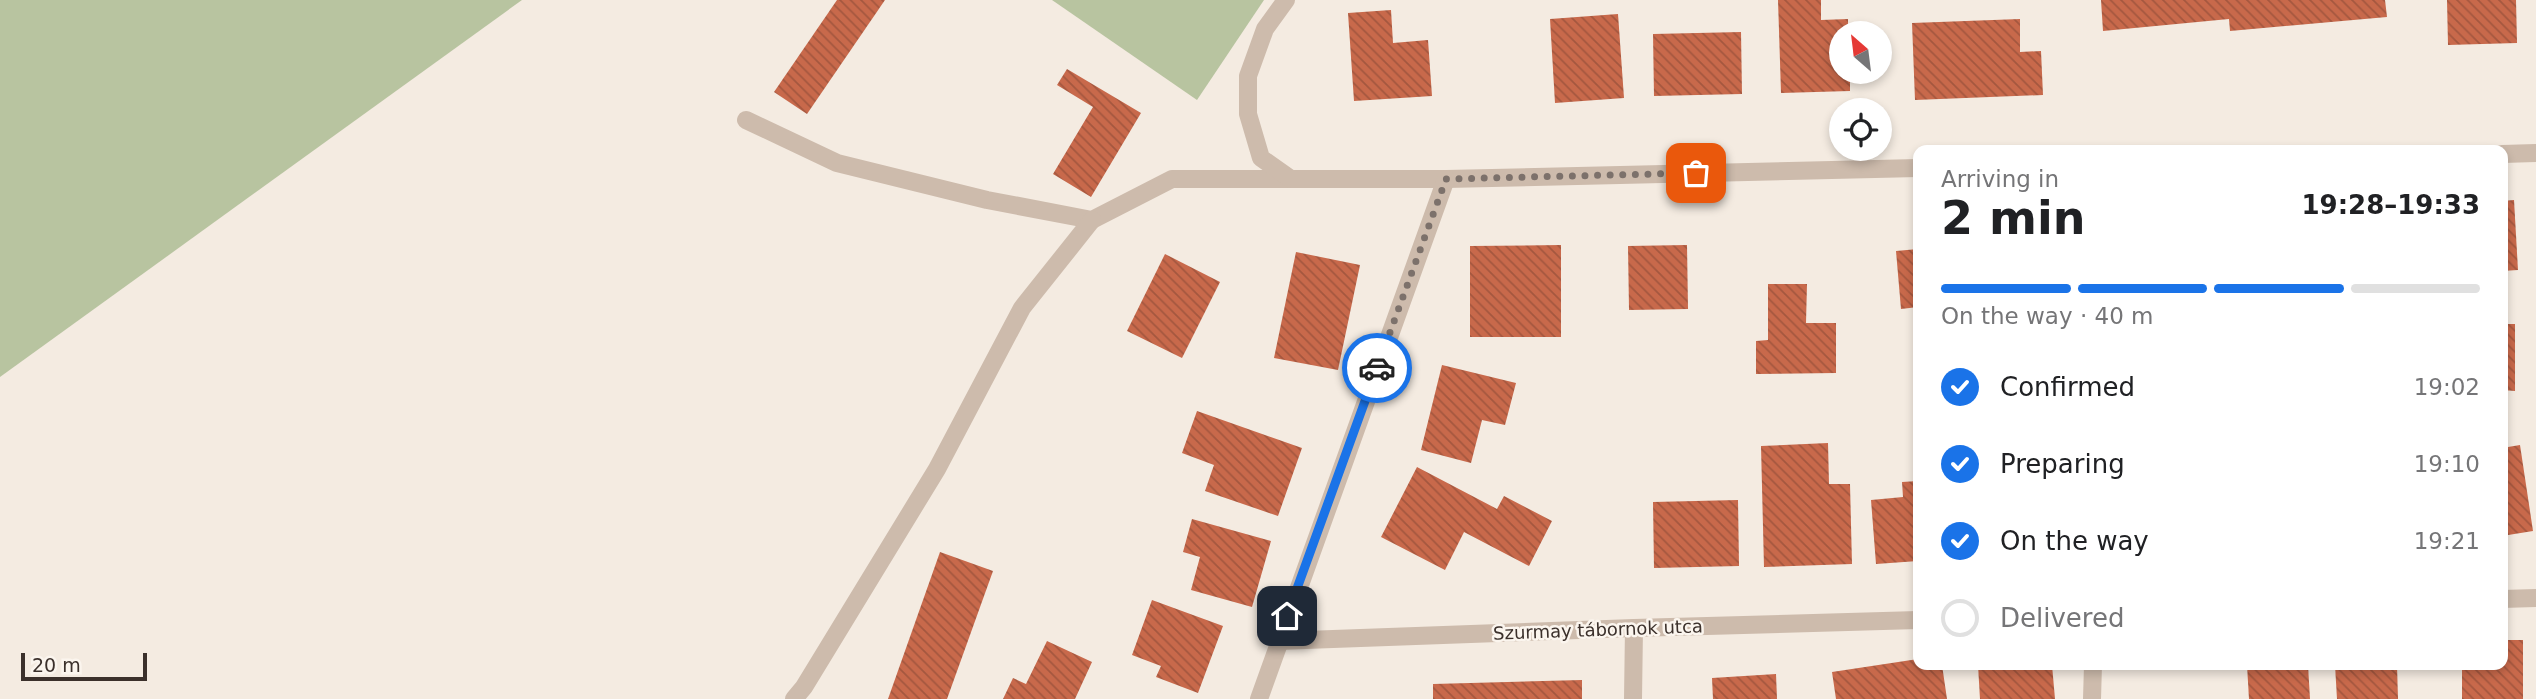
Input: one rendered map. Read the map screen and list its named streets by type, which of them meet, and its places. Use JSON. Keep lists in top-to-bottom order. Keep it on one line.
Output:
{"streets":{"street":["Szurmay tábornok utca"]},"scale_bar":"20 m","north":"top left","page":{"heading":["2 min","Arriving in","19:28–19:33"],"bar":"On the way · 40 m","list":[["Confirmed","19:02"],["Preparing","19:10"],["On the way","19:21"],"Delivered"],"scale":"20 m"}}
